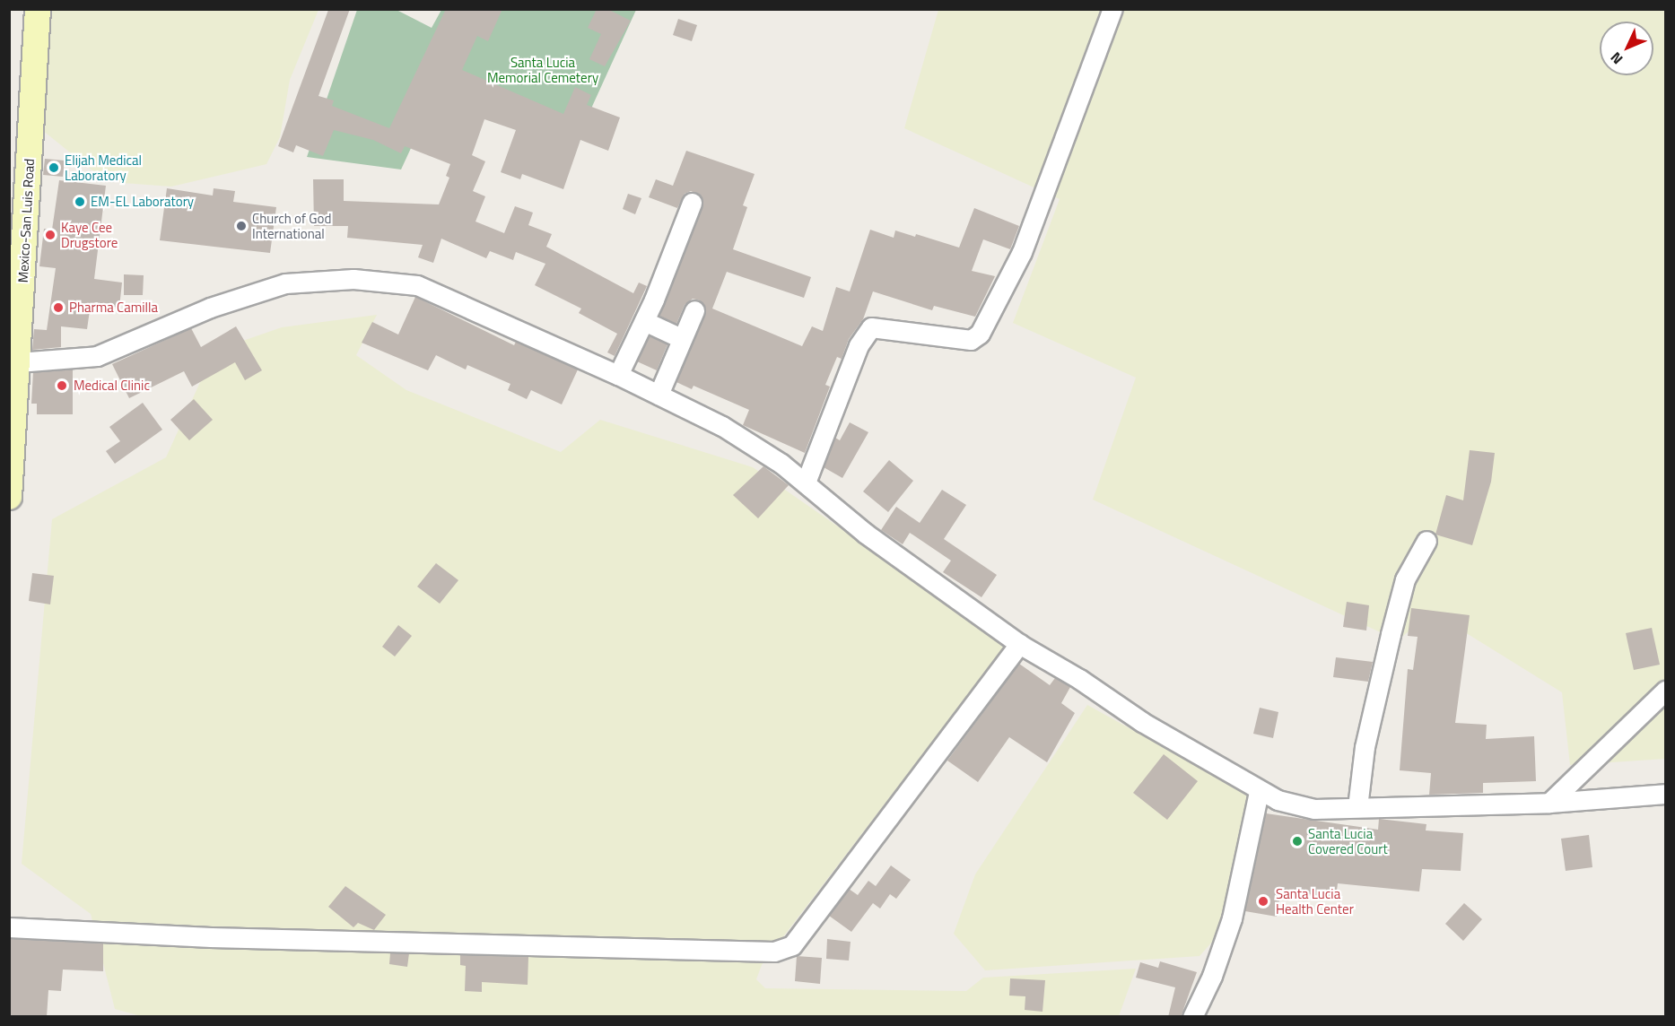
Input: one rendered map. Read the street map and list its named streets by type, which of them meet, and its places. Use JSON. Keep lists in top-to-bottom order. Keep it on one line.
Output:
{"streets":{"main road":["Mexico-San Luis Road"]},"parks":["Santa Lucia Memorial Cemetery"],"places":["Elijah Medical Laboratory","EM-EL Laboratory","Church of God International","Kaye Cee Drugstore","Pharma Camilla","Medical Clinic","Santa Lucia Covered Court","Santa Lucia Health Center"],"north":"bottom left"}
